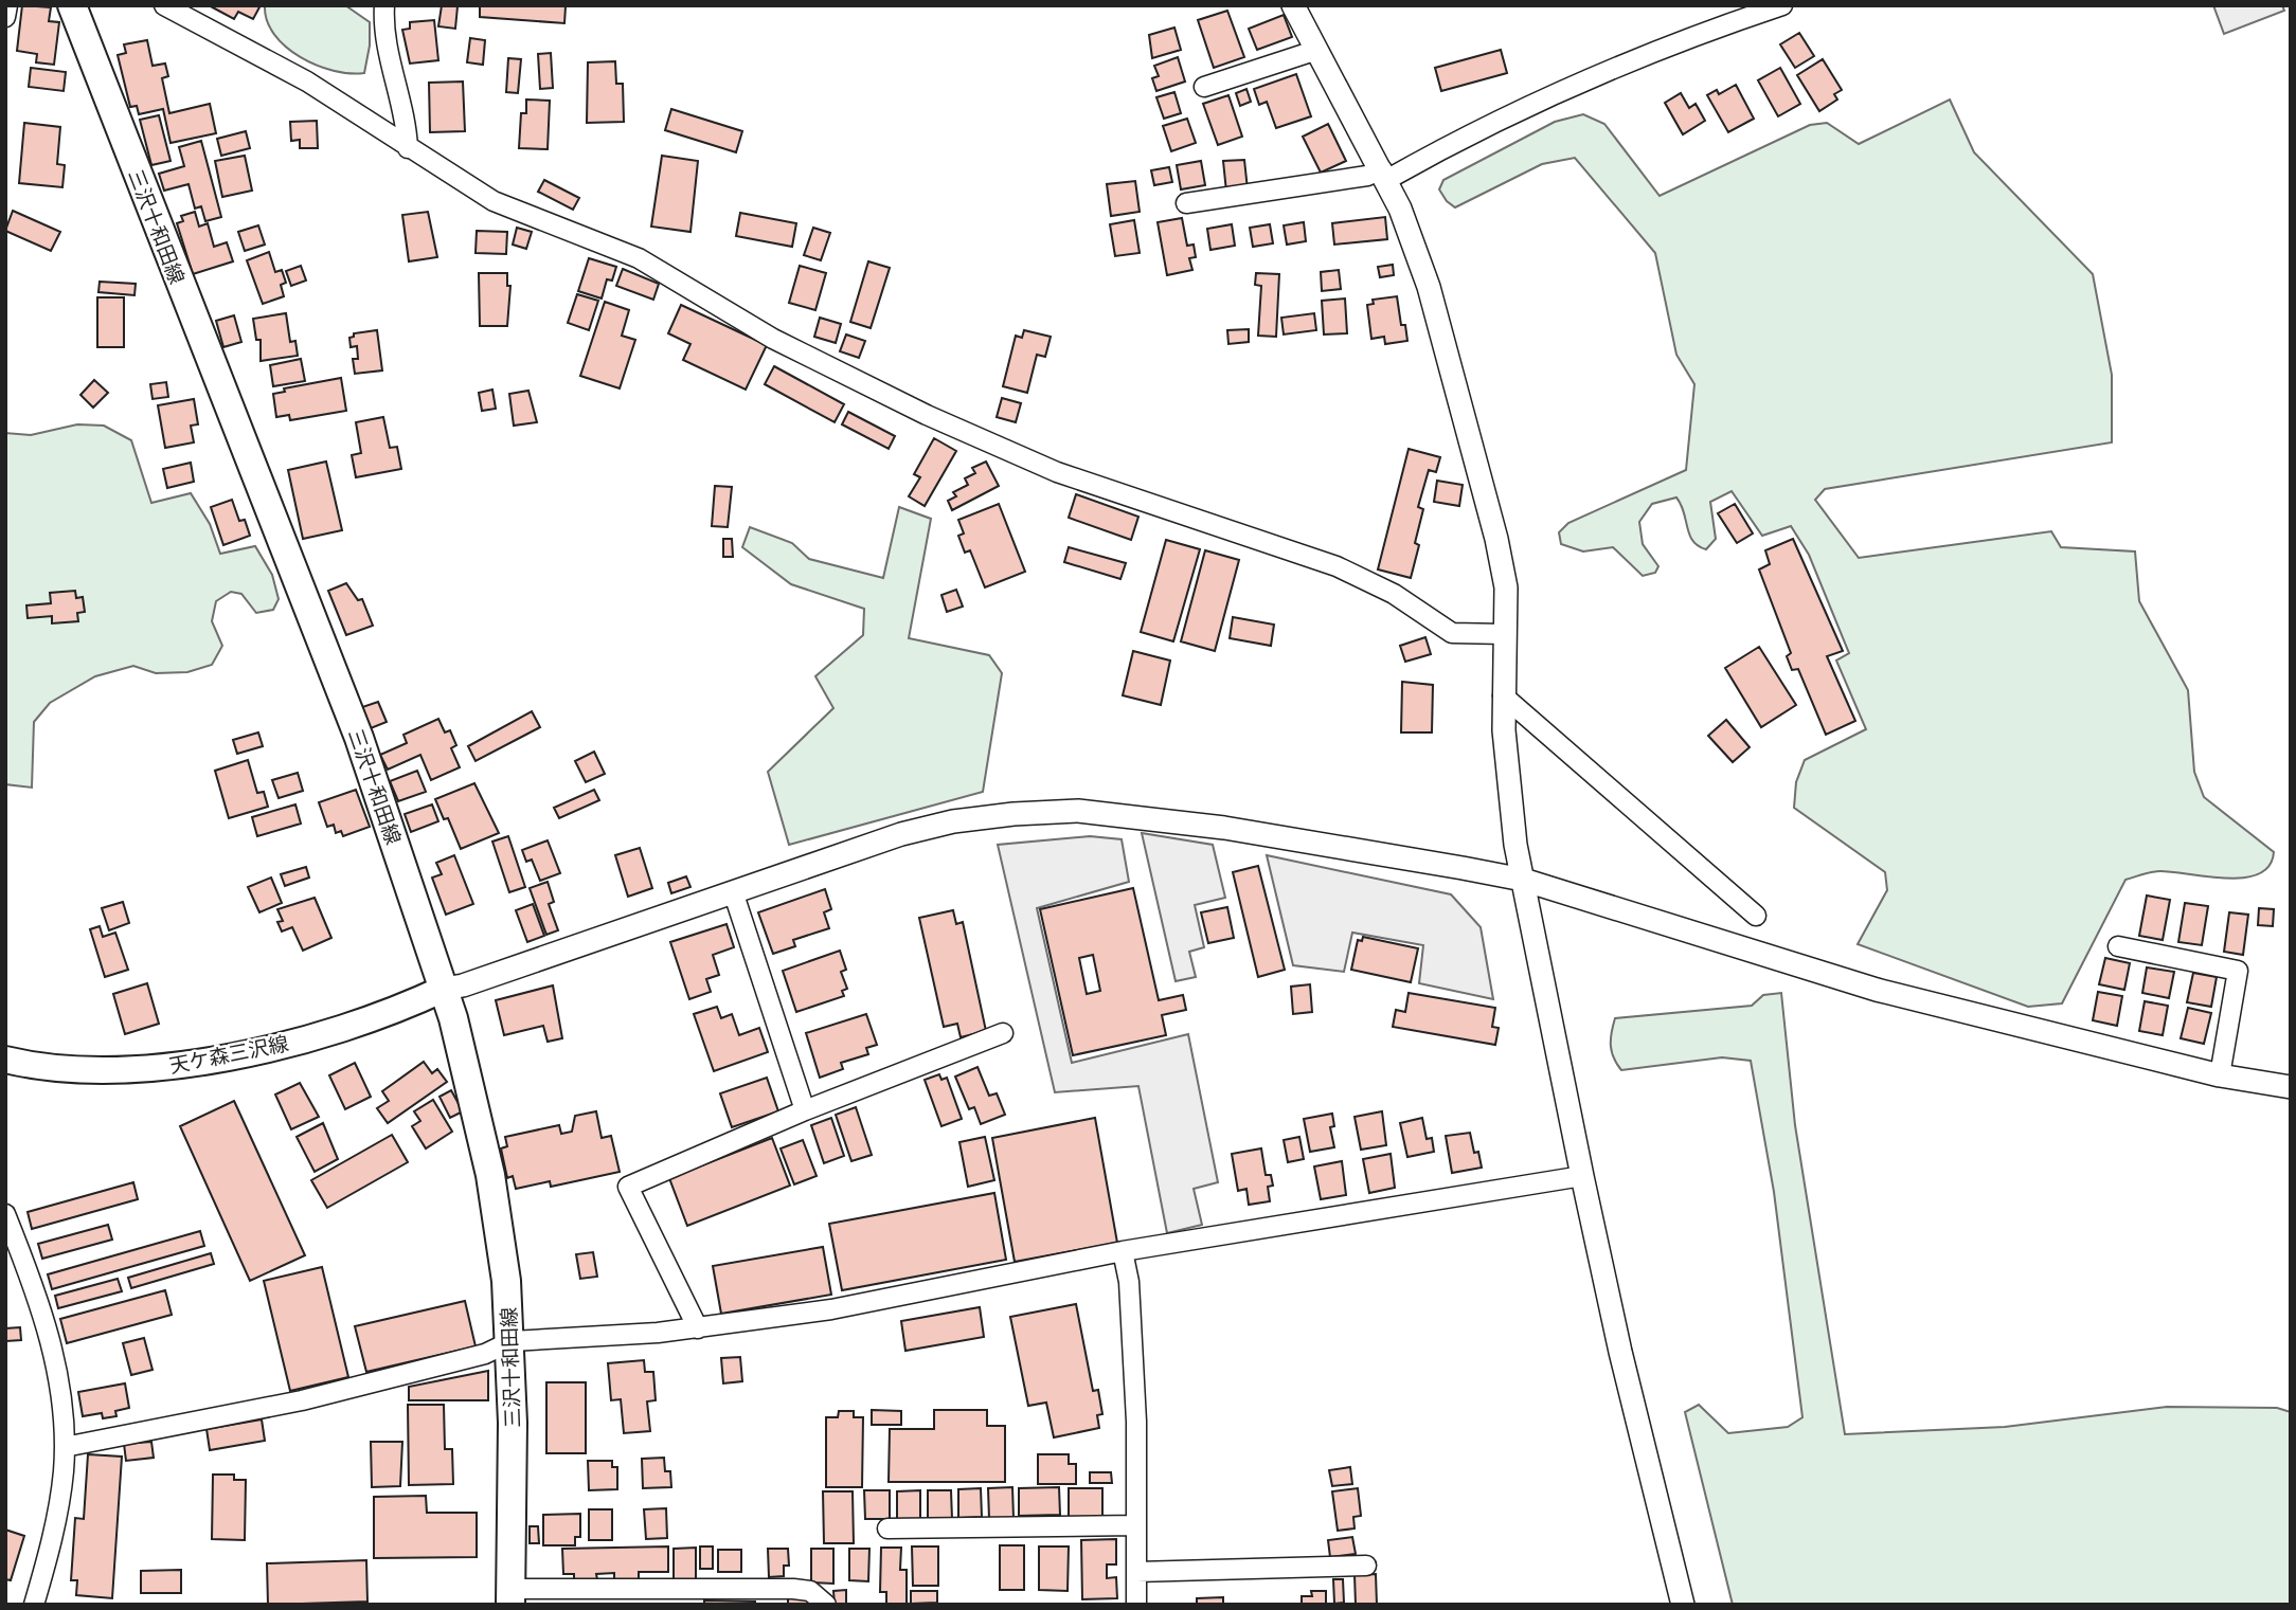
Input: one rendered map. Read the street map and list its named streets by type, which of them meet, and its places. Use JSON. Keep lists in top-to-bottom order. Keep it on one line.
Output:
{"streets":{"main road":["三沢十和田線","天ケ森三沢線"]},"crossings":[["三沢十和田線","天ケ森三沢線"]]}
